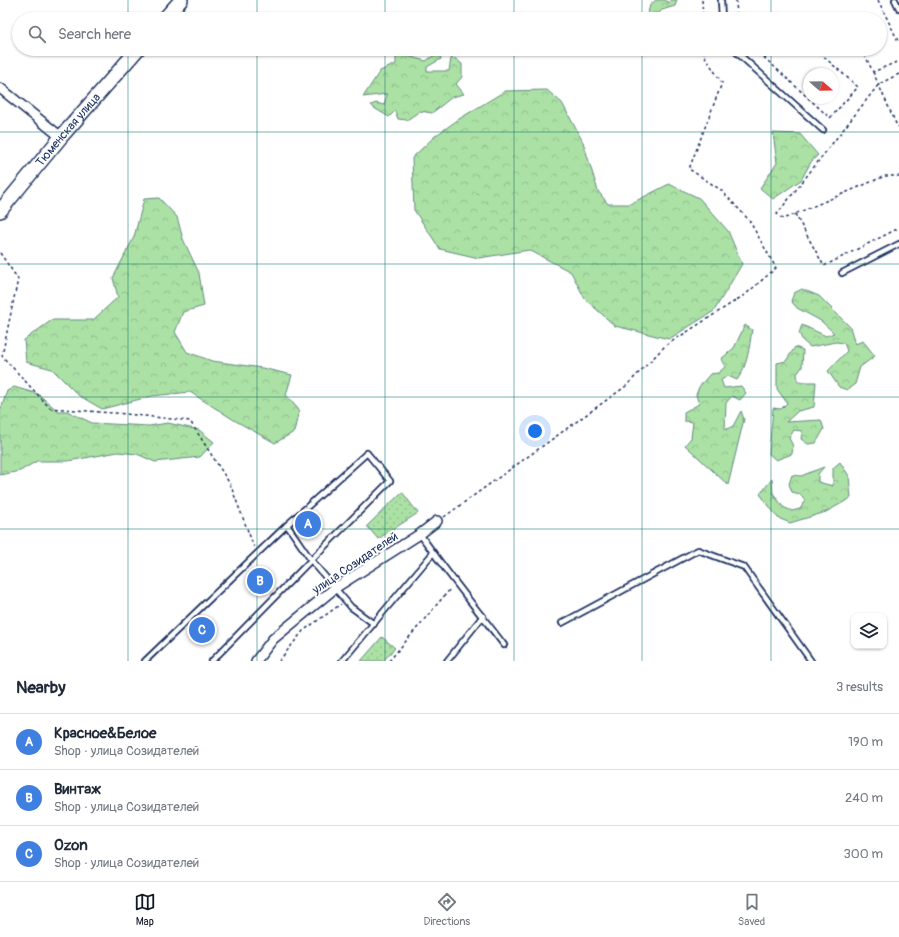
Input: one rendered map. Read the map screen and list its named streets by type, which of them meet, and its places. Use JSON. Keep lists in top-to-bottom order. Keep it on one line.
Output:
{"streets":{"street":["Тюменская улица","улица Созидателей"]},"north":"right","page":{"search":"Search here","pins":["A","B","C"],"heading":["Nearby","3 results"],"list":[{"mark":"A","name":"Красное&Белое","note":"Shop · улица Созидателей","value":"190 m"},{"mark":"B","name":"Винтаж","note":"Shop · улица Созидателей","value":"240 m"},{"mark":"C","name":"Ozon","note":"Shop · улица Созидателей","value":"300 m"}],"nav":["Map","Directions","Saved"]}}
